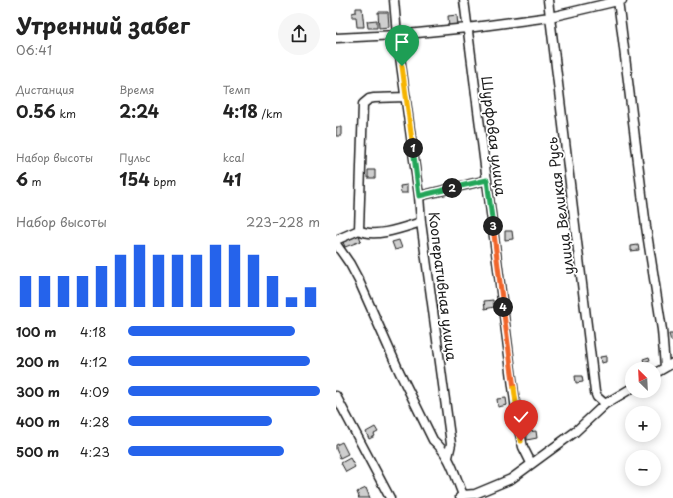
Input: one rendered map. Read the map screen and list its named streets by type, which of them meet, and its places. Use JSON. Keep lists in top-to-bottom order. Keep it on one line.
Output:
{"streets":{"street":["Шурфовая улица","улица Великая Русь","Кооперативная улица"]},"north":"top left","page":{"heading":["Утренний забег","06:41"],"stats":[["Дистанция","0.56 km"],["Время","2:24"],["Темп","4:18 /km"],["Набор высоты","6 m"],["Пульс","154 bpm"],["kcal","41"]],"pins":["1","2","3","4"],"chart":["Набор высоты","223–228 m"],"list":[{"name":"100 m","note":"4:18"},{"name":"200 m","note":"4:12"},{"name":"300 m","note":"4:09"},{"name":"400 m","note":"4:28"},{"name":"500 m","note":"4:23"}],"map_buttons":["+","−"]}}
